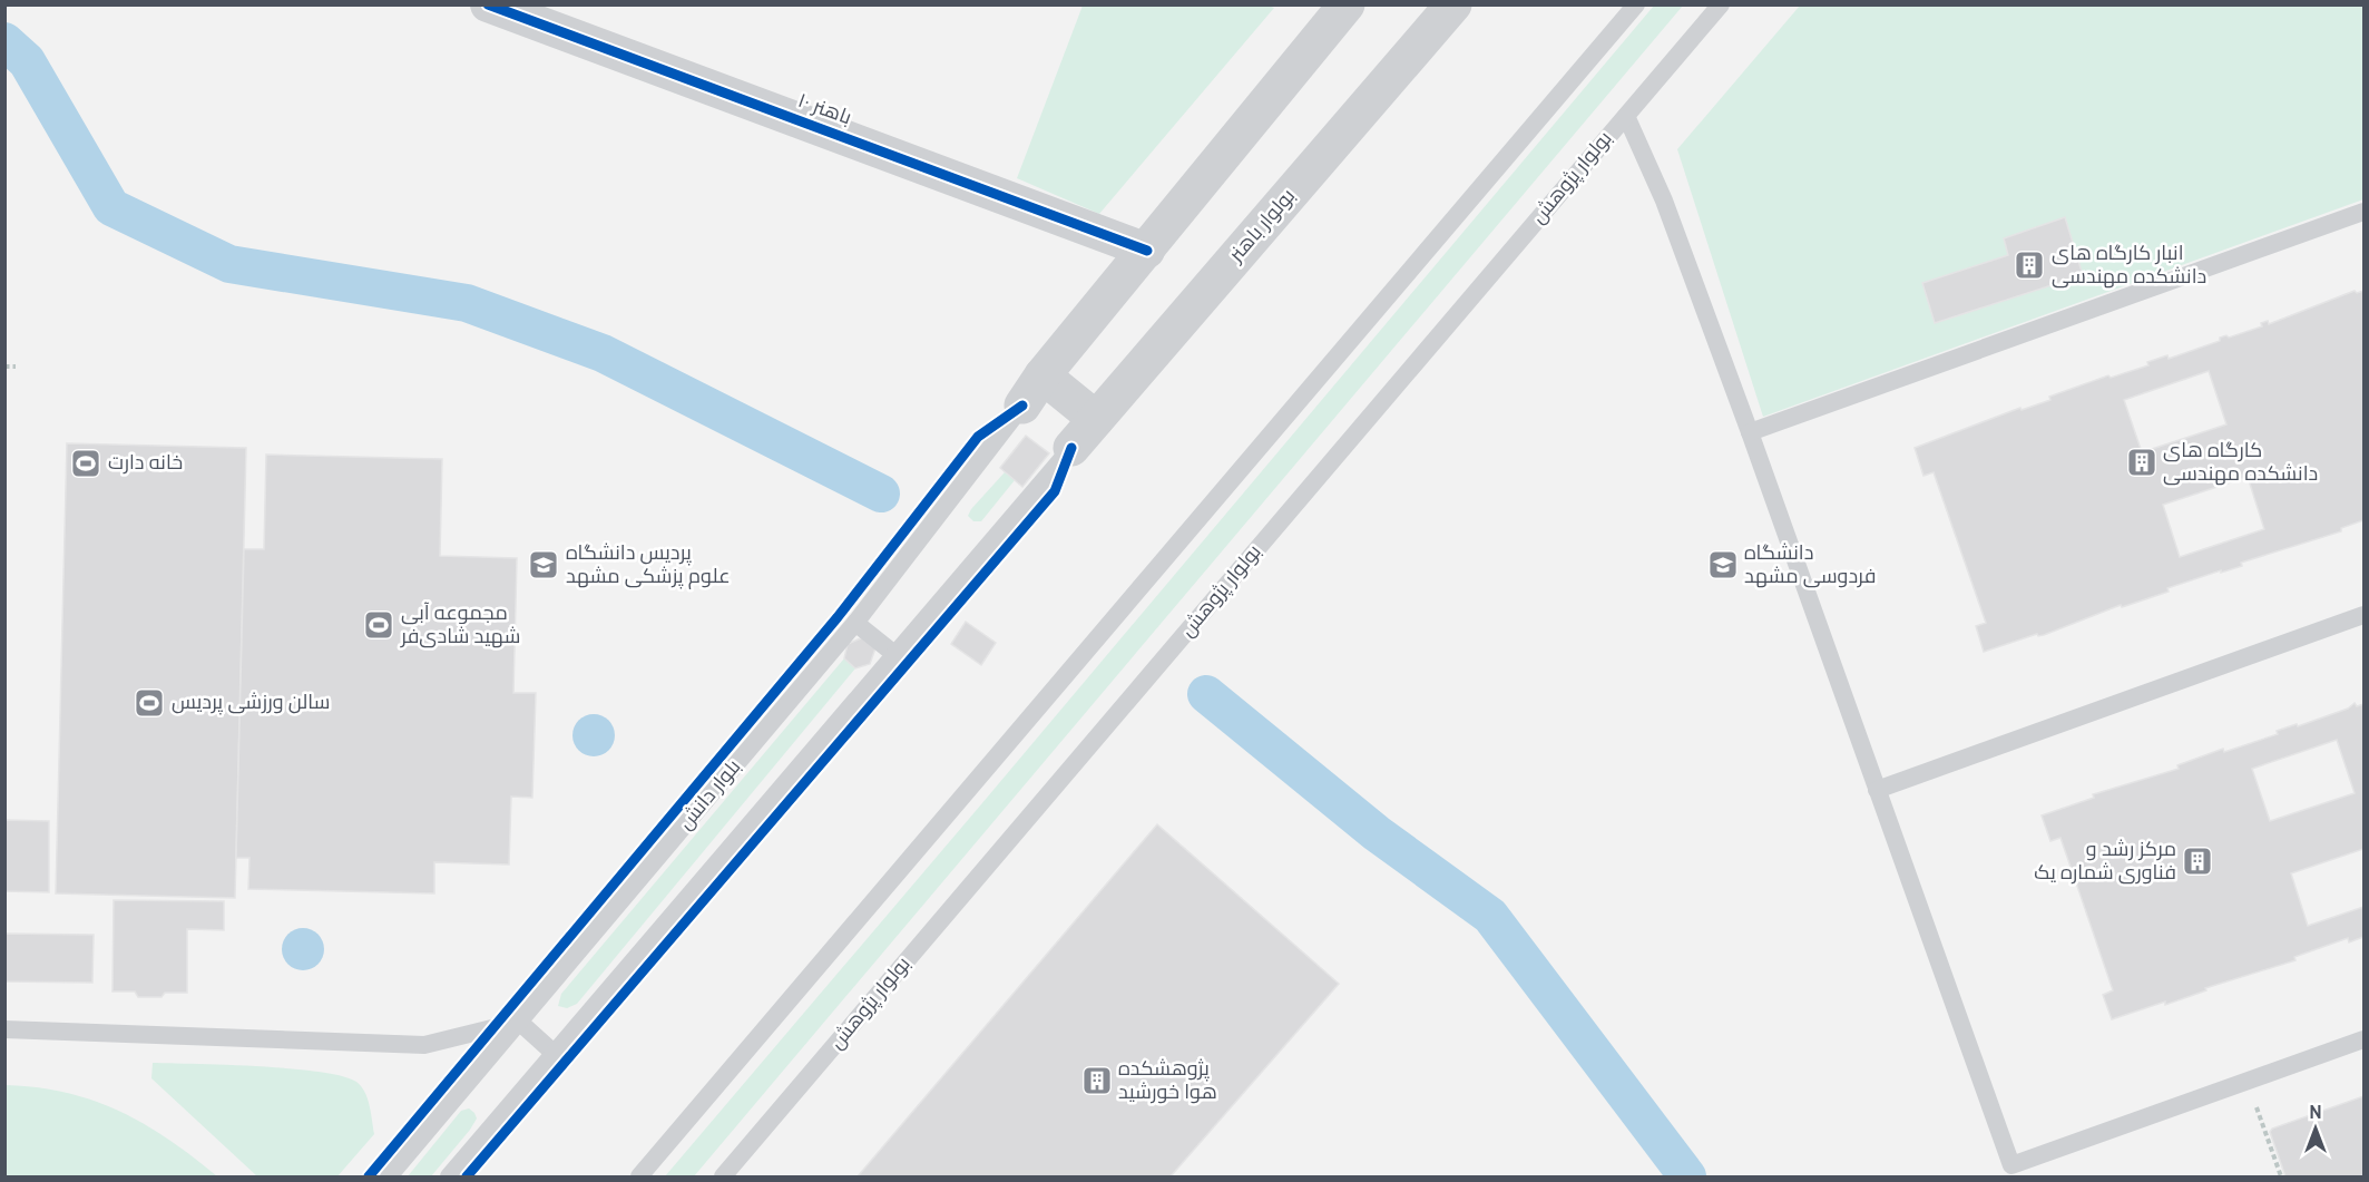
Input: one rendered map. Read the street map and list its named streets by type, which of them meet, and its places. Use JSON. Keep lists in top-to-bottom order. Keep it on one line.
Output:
{"streets":{"street":["باهنر ۱۰","بولوار باهنر"],"lane":["بولوار پژوهش","بلوار دانش"]},"places":{"building":["انبار کارگاه های دانشکده مهندسی","کارگاه های دانشکده مهندسی","مرکز رشد و فناوری شماره یک","پژوهشکده هوا خورشید"],"sports":["خانه دارت","مجموعه آبی شهید شادی‌فر","سالن ورزشی پردیس"],"school or university":["پردیس دانشگاه علوم پزشکی مشهد","دانشگاه فردوسی مشهد"]},"north":"top"}
